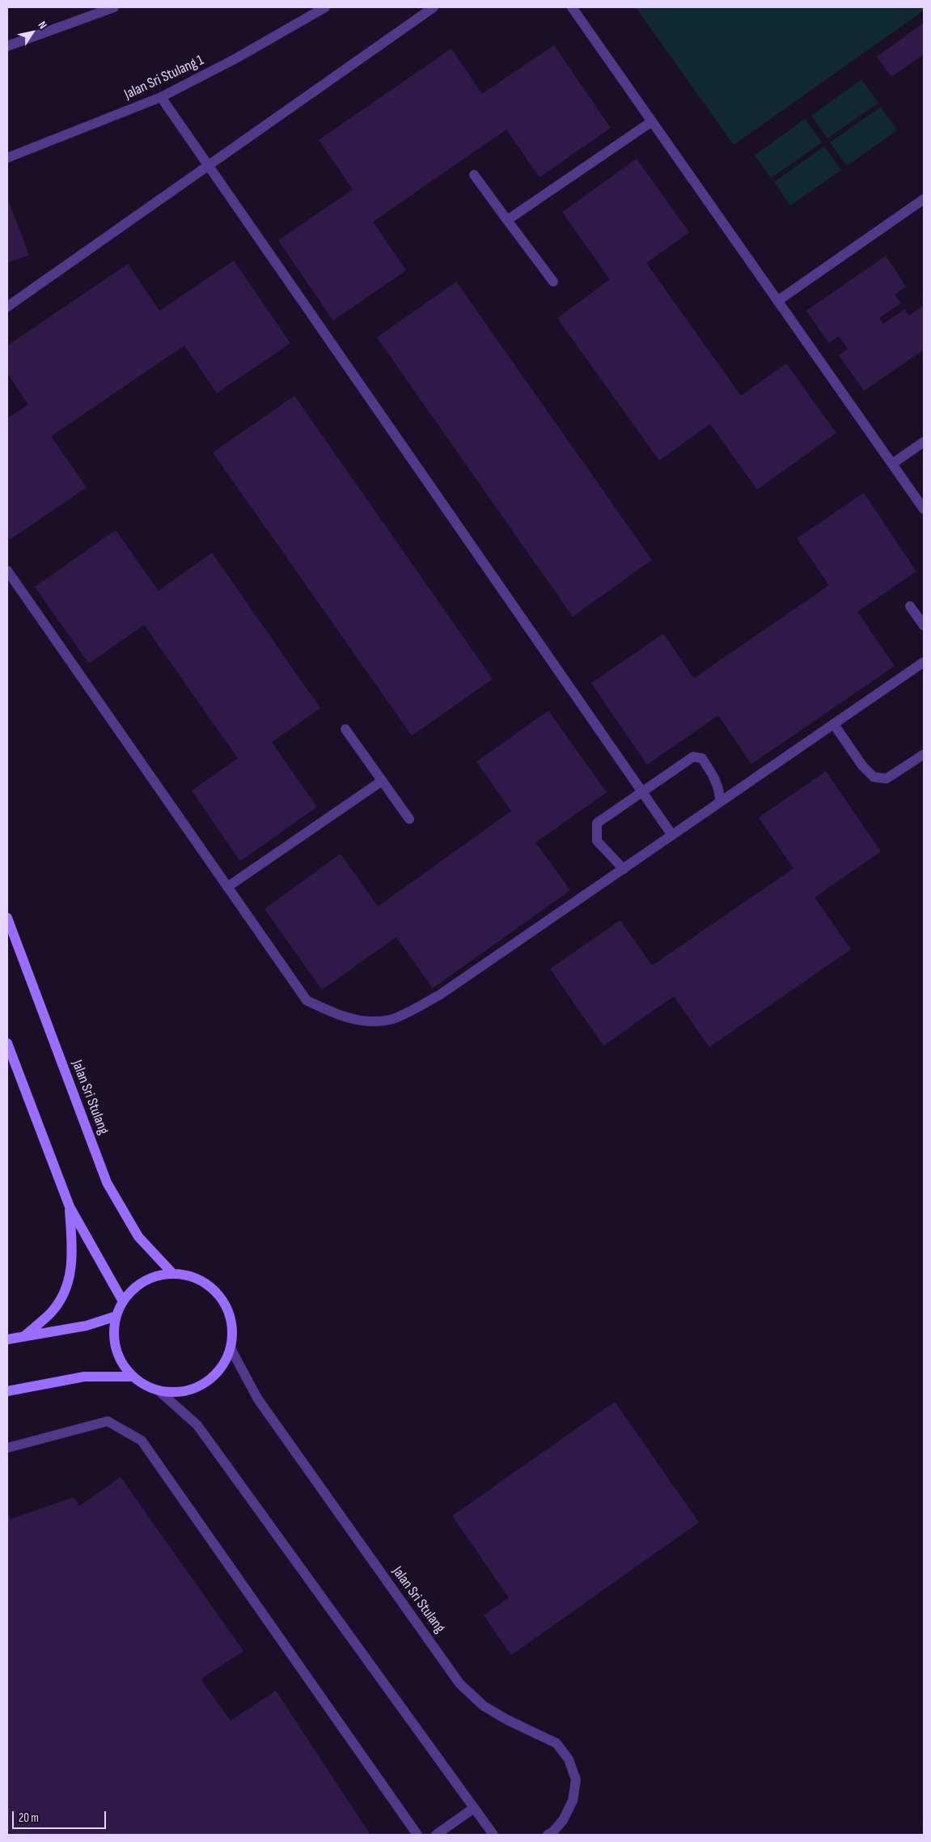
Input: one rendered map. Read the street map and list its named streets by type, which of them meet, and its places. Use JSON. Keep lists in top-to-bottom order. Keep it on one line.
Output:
{"streets":{"street":["Jalan Sri Stulang 1","Jalan Sri Stulang"]},"scale_bar":"20 m","north":"top right"}
